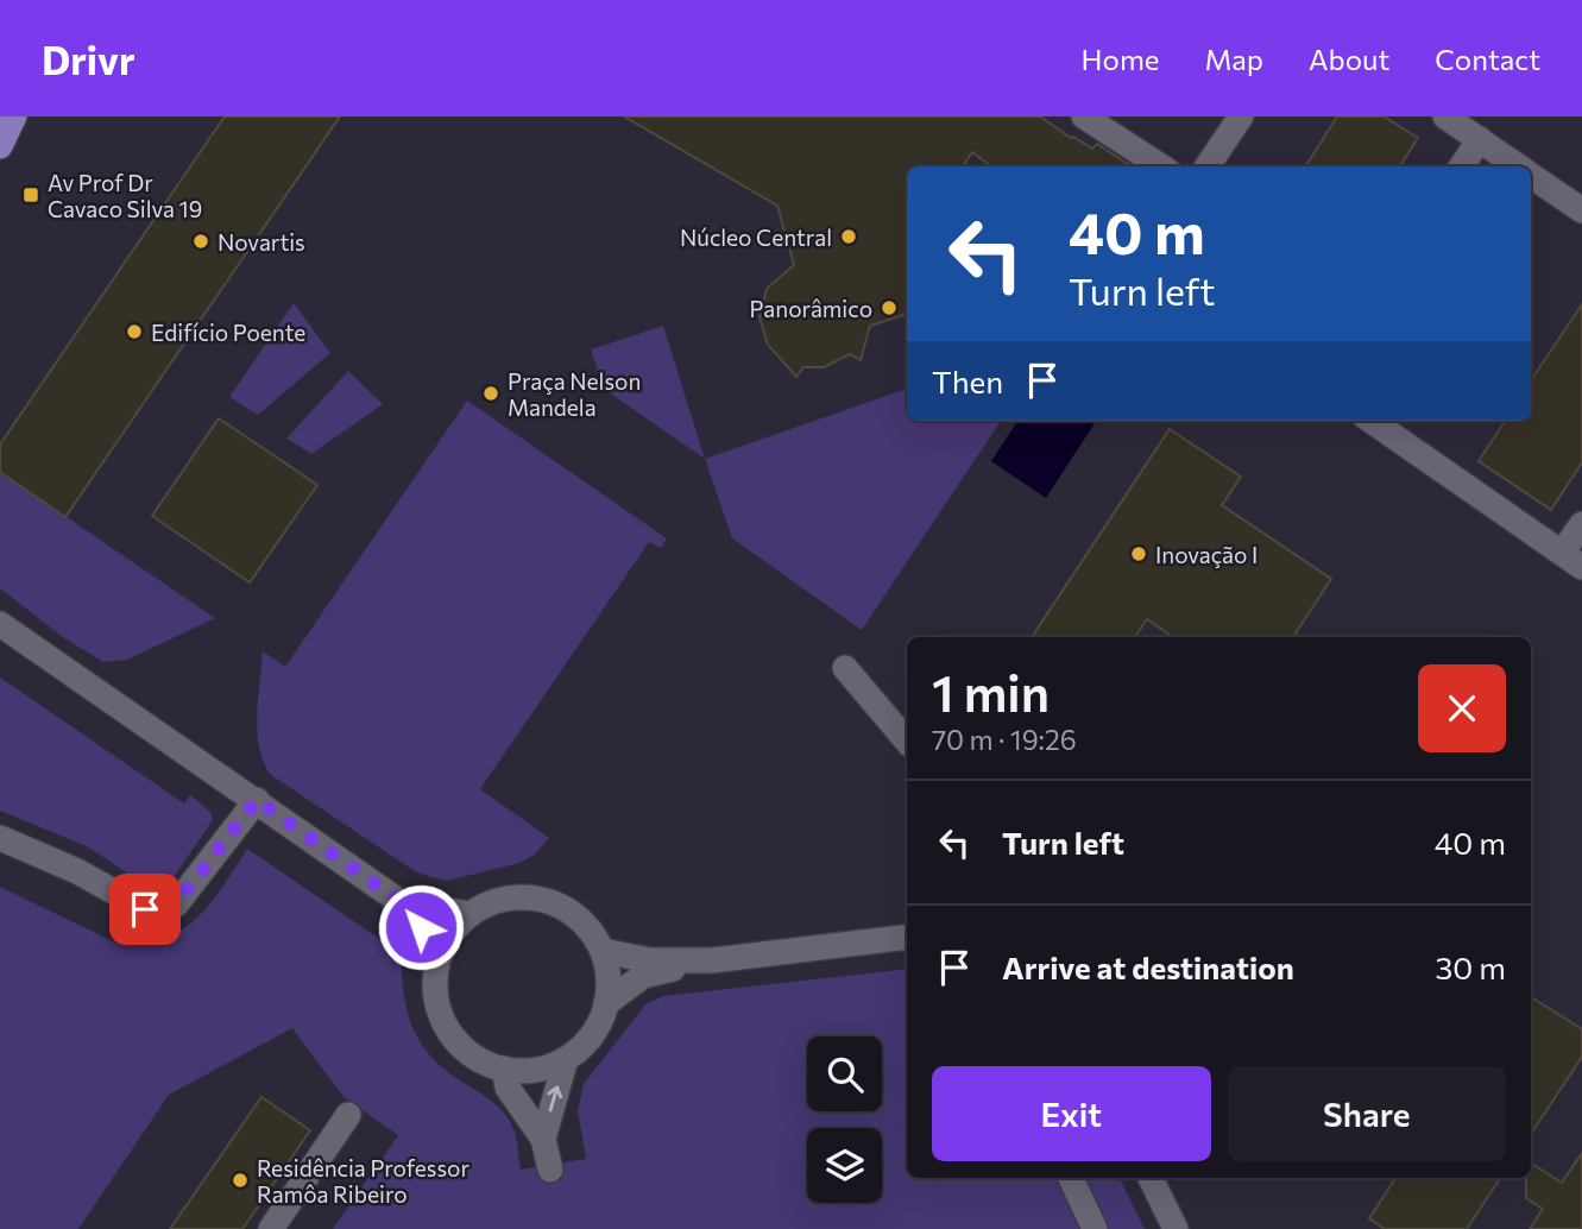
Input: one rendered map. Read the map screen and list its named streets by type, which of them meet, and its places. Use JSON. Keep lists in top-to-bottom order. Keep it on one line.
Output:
{"places":{"transit":["Av Prof Dr Cavaco Silva 19"],"other":["Núcleo Central","Novartis","Panorâmico","Edifício Poente","Praça Nelson Mandela","Inovação I","Residência Professor Ramôa Ribeiro"]},"page":{"header":"Drivr","nav":["Home","Map","About","Contact"],"turn":["40 m","Turn left"],"then":"Then","heading":["1 min","70 m · 19:26"],"list":[{"name":"Turn left","value":"40 m"},{"name":"Arrive at destination","value":"30 m"}],"buttons":["Exit","Share"]}}
